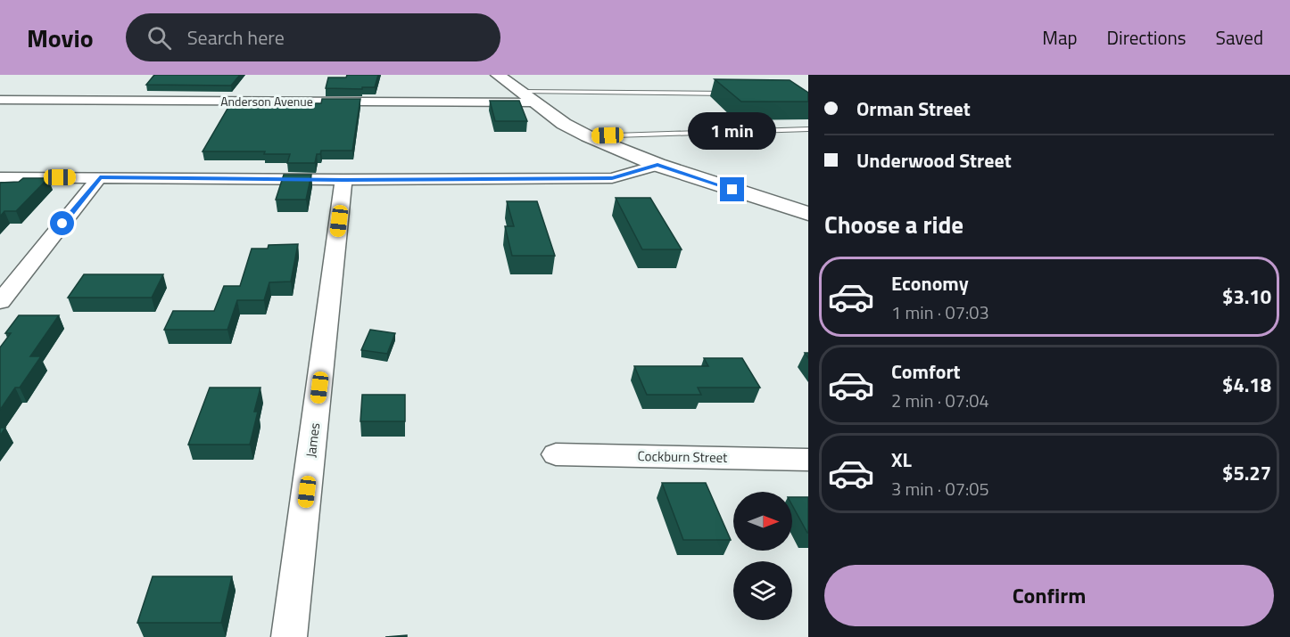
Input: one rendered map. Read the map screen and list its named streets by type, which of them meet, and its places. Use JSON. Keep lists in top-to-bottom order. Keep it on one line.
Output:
{"streets":{"street":["Anderson Avenue","James","Cockburn Street"]},"north":"right","page":{"header":"Movio","search":"Search here","nav":["Map","Directions","Saved"],"banner":["Orman Street","Underwood Street"],"bubble":"1 min","heading":"Choose a ride","list":[{"name":"Economy","note":"1 min · 07:03","value":"$3.10"},{"name":"Comfort","note":"2 min · 07:04","value":"$4.18"},{"name":"XL","note":"3 min · 07:05","value":"$5.27"}],"buttons":"Confirm"}}
